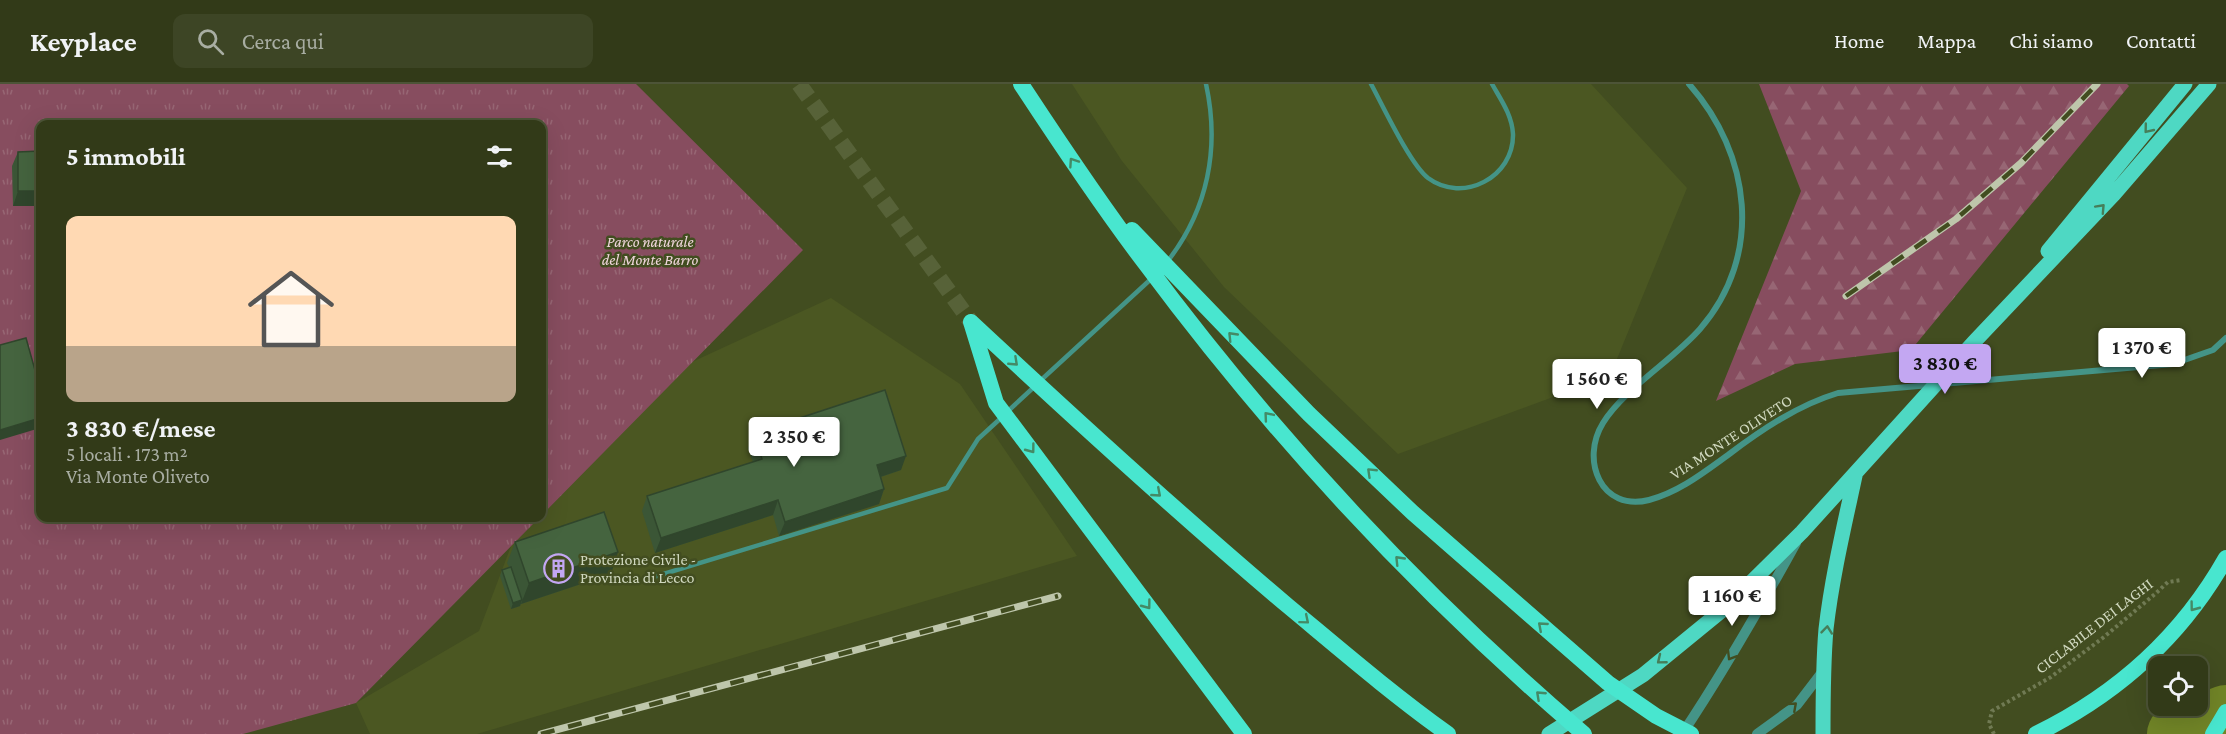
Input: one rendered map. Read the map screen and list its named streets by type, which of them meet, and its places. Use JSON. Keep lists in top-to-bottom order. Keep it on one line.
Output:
{"streets":{"street":["VIA MONTE OLIVETO"],"path":["CICLABILE DEI LAGHI"]},"parks":["Parco naturale del Monte Barro"],"places":{"building":["Protezione Civile - Provincia di Lecco"]},"page":{"header":"Keyplace","search":"Cerca qui","nav":["Home","Mappa","Chi siamo","Contatti"],"heading":"5 immobili","list":[{"name":"3 830 €/mese","note":"5 locali · 173 m² · Via Monte Oliveto"}],"price":["1 370 €","3 830 €","1 560 €","2 350 €","1 160 €"]}}
